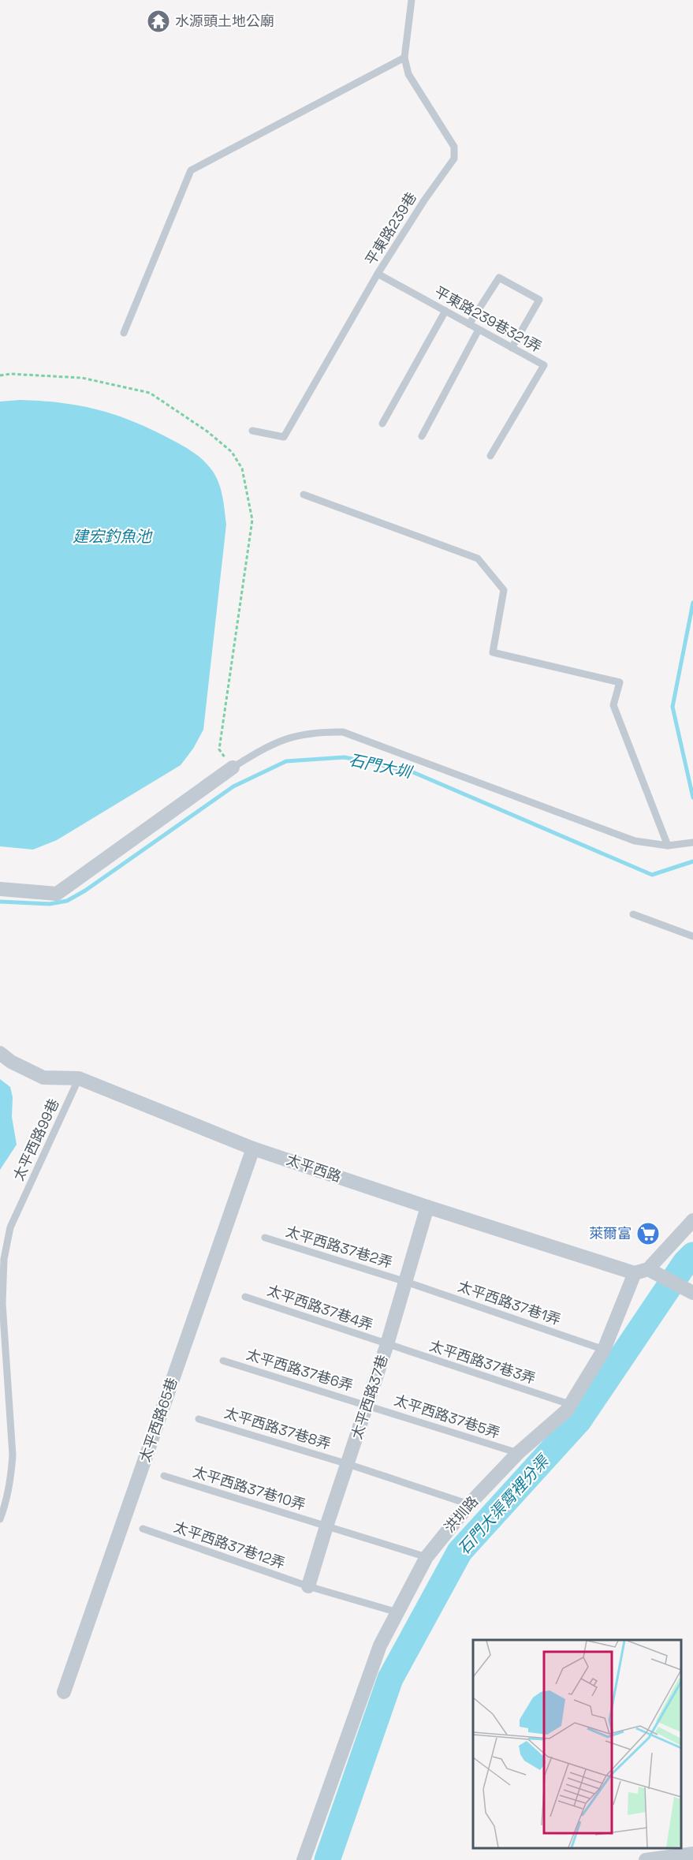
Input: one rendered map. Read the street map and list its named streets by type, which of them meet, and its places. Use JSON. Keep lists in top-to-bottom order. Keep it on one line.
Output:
{"streets":{"street":["太平西路","太平西路37巷","太平西路65巷","洪圳路"],"lane":["平東路239巷","平東路239巷321弄","太平西路99巷","太平西路37巷2弄","太平西路37巷1弄","太平西路37巷4弄","太平西路37巷3弄","太平西路37巷6弄","太平西路37巷5弄","太平西路37巷8弄","太平西路37巷10弄","太平西路37巷12弄"]},"crossings":[["平東路239巷","平東路239巷321弄"],["太平西路99巷","太平西路"],["太平西路","太平西路37巷"],["太平西路","太平西路65巷"],["太平西路","洪圳路"],["太平西路37巷2弄","太平西路37巷1弄"],["太平西路37巷2弄","太平西路37巷"],["太平西路37巷1弄","太平西路37巷"],["太平西路37巷1弄","洪圳路"],["太平西路37巷4弄","太平西路37巷3弄"],["太平西路37巷4弄","太平西路37巷"],["太平西路37巷3弄","太平西路37巷"],["太平西路37巷3弄","洪圳路"],["太平西路37巷6弄","太平西路37巷"],["太平西路37巷6弄","太平西路37巷5弄"],["太平西路37巷","太平西路37巷5弄"],["太平西路37巷","太平西路37巷8弄"],["太平西路37巷","太平西路37巷10弄"],["太平西路37巷","太平西路37巷12弄"],["太平西路37巷5弄","洪圳路"],["太平西路37巷8弄","洪圳路"],["太平西路37巷10弄","洪圳路"],["洪圳路","太平西路37巷12弄"]],"water":["建宏釣魚池","石門大圳","石門大渠霄裡分渠"],"places":{"temple":["水源頭土地公廟"],"supermarket":["萊爾富"]}}
